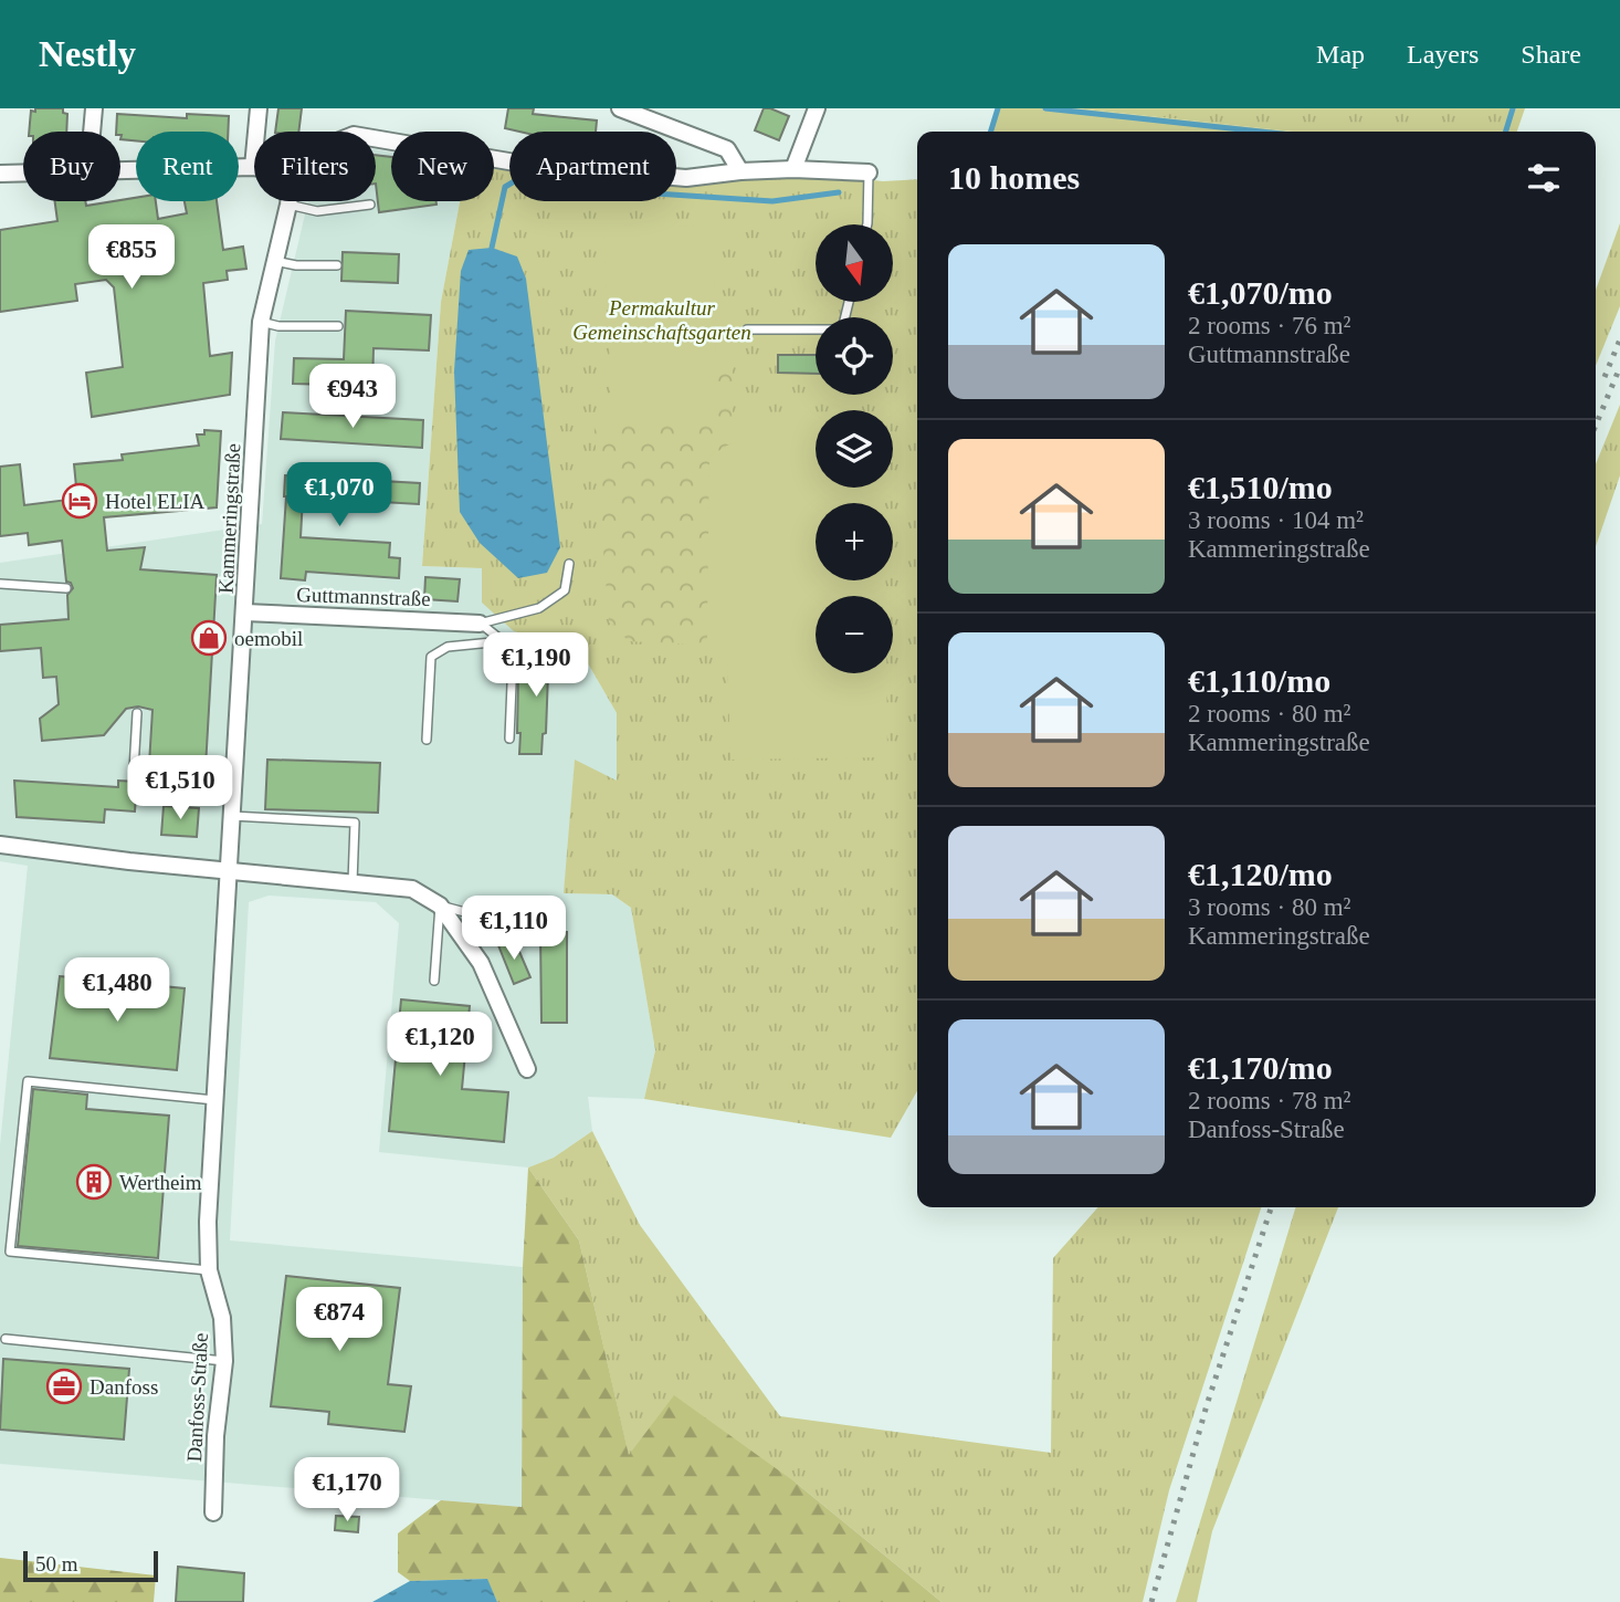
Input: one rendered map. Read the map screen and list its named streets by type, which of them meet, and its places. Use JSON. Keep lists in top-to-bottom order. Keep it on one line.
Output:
{"streets":{"street":["Kammeringstraße","Guttmannstraße","Danfoss-Straße"]},"crossings":[["Kammeringstraße","Guttmannstraße"],["Kammeringstraße","Danfoss-Straße"]],"parks":["Permakultur Gemeinschaftsgarten"],"places":{"hotel":["Hotel ELIA"],"shop":["oemobil"],"building":["Wertheim"],"office":["Danfoss"]},"scale_bar":"50 m","north":"bottom","page":{"header":"Nestly","nav":["Map","Layers","Share"],"chip":["Buy","Rent","Filters","New","Apartment"],"heading":"10 homes","map_buttons":["+","−"],"price":["€855","€943","€1,070","€1,190","€1,510","€1,110","€1,480","€1,120","€874","€1,170"],"list":[{"name":"€1,070/mo","note":"2 rooms · 76 m² · Guttmannstraße"},{"name":"€1,510/mo","note":"3 rooms · 104 m² · Kammeringstraße"},{"name":"€1,110/mo","note":"2 rooms · 80 m² · Kammeringstraße"},{"name":"€1,120/mo","note":"3 rooms · 80 m² · Kammeringstraße"},{"name":"€1,170/mo","note":"2 rooms · 78 m² · Danfoss-Straße"}],"scale":"50 m"}}
